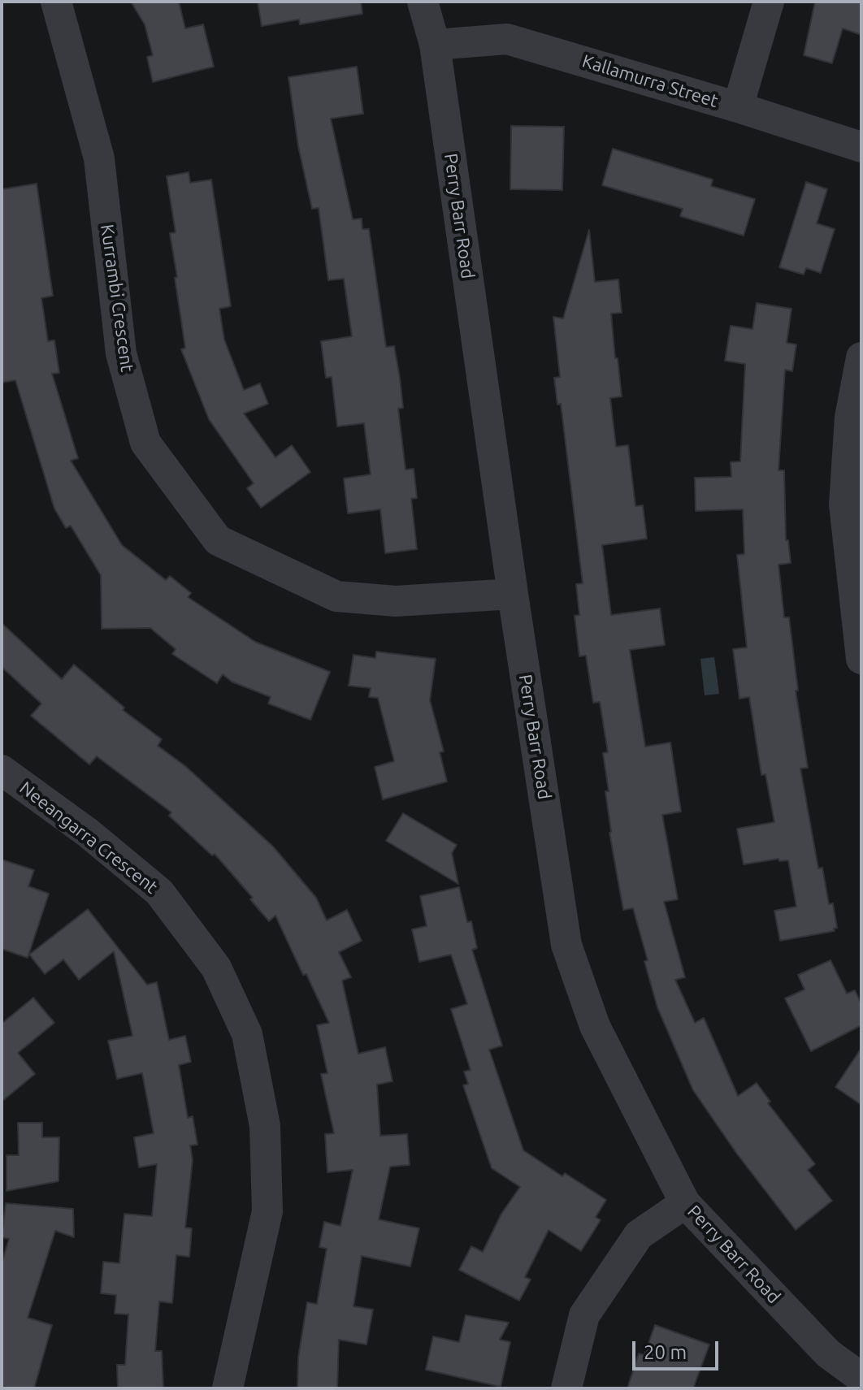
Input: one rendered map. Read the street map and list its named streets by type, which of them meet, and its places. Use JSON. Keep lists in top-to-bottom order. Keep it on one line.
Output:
{"streets":{"street":["Kallamurra Street","Perry Barr Road","Kurrambi Crescent","Neeangarra Crescent"]},"crossings":[["Kallamurra Street","Perry Barr Road"],["Perry Barr Road","Kurrambi Crescent"]],"scale_bar":"20 m"}
